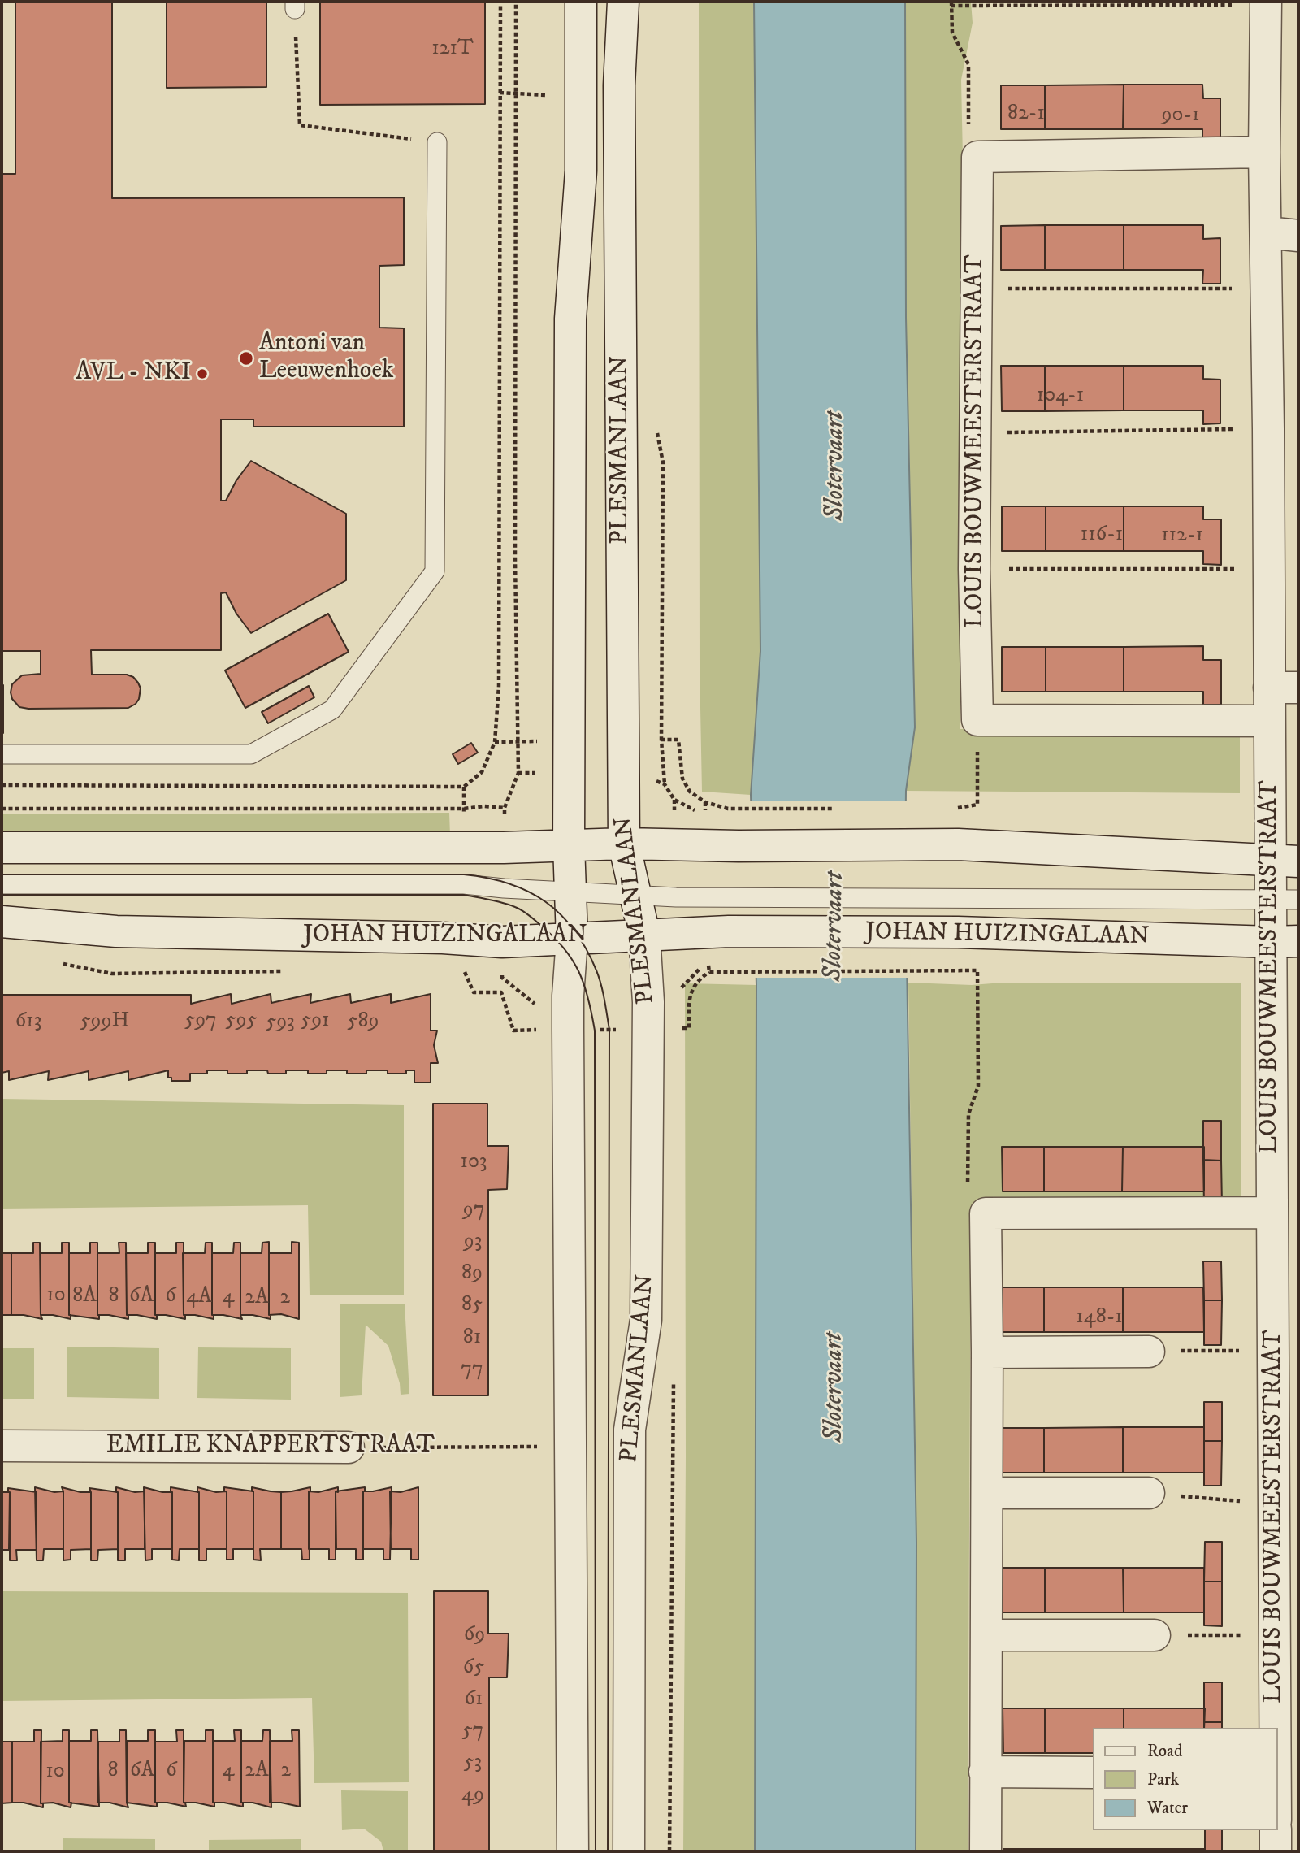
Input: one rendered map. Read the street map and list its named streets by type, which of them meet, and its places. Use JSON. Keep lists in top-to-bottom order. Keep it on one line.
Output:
{"streets":{"street":["LOUIS BOUWMEESTERSTRAAT","PLESMANLAAN","JOHAN HUIZINGALAAN","EMILIE KNAPPERTSTRAAT"]},"crossings":[["LOUIS BOUWMEESTERSTRAAT","JOHAN HUIZINGALAAN"],["PLESMANLAAN","JOHAN HUIZINGALAAN"]],"water":["Slotervaart"],"places":["Antoni van Leeuwenhoek","AVL - NKI"],"house_numbers":["121T","82-1","90-1","104-1","116-1","112-1","597","595","591","613","599H","589","593","103","97","93","89","10","8A","8","6A","6","4A","4","2A","2","85","148-1","81","77","69","65","61","57","53","8","6A","6","4","2A","2","10","49"],"legend":["Road","Park","Water"]}
